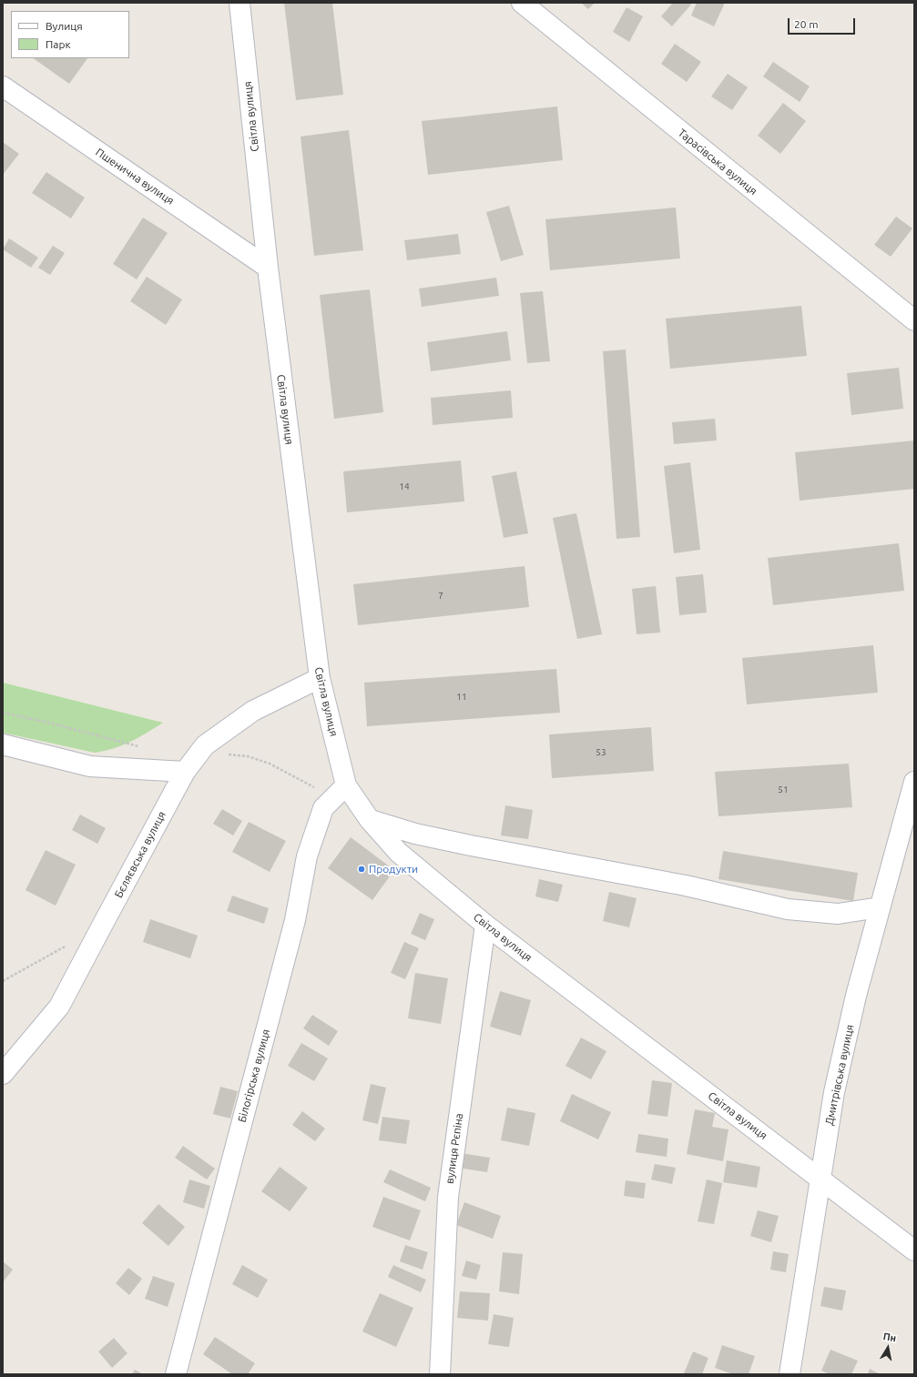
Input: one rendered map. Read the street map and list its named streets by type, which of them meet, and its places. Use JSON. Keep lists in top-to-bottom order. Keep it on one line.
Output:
{"streets":{"street":["Світла вулиця","Тарасівська вулиця","Пшенична вулиця","Бєляєвська вулиця","Дмитрівська вулиця","Білогірська вулиця","вулиця Рєпіна"]},"crossings":[["Світла вулиця","Пшенична вулиця"],["Світла вулиця","Бєляєвська вулиця"],["Світла вулиця","Дмитрівська вулиця"],["Світла вулиця","Білогірська вулиця"],["Світла вулиця","вулиця Рєпіна"]],"places":["Продукти"],"house_numbers":["14","7","11","53","51"],"legend":["Вулиця","Парк"],"scale_bar":"20 m","north":"top"}
